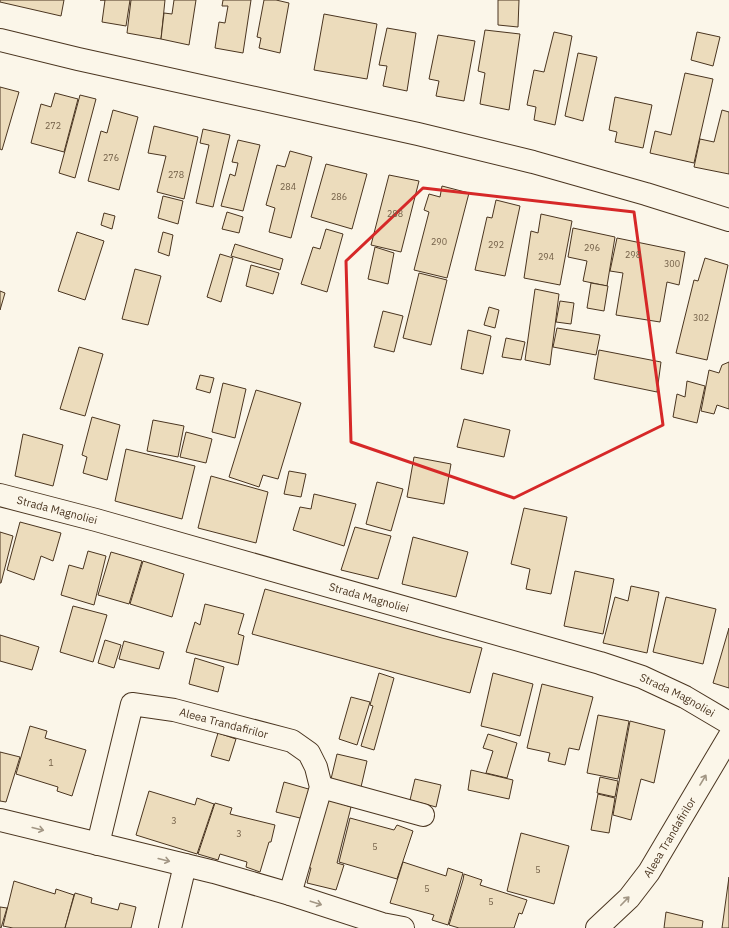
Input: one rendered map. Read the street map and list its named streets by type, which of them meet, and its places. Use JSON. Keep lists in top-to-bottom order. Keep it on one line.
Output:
{"streets":{"street":["Strada Magnoliei","Aleea Trandafirilor"]},"one_way":["Aleea Trandafirilor"],"house_numbers":["272","276","278","284","286","288","290","292","296","298","294","300","302","1","3","3","5","5","5","5"]}
